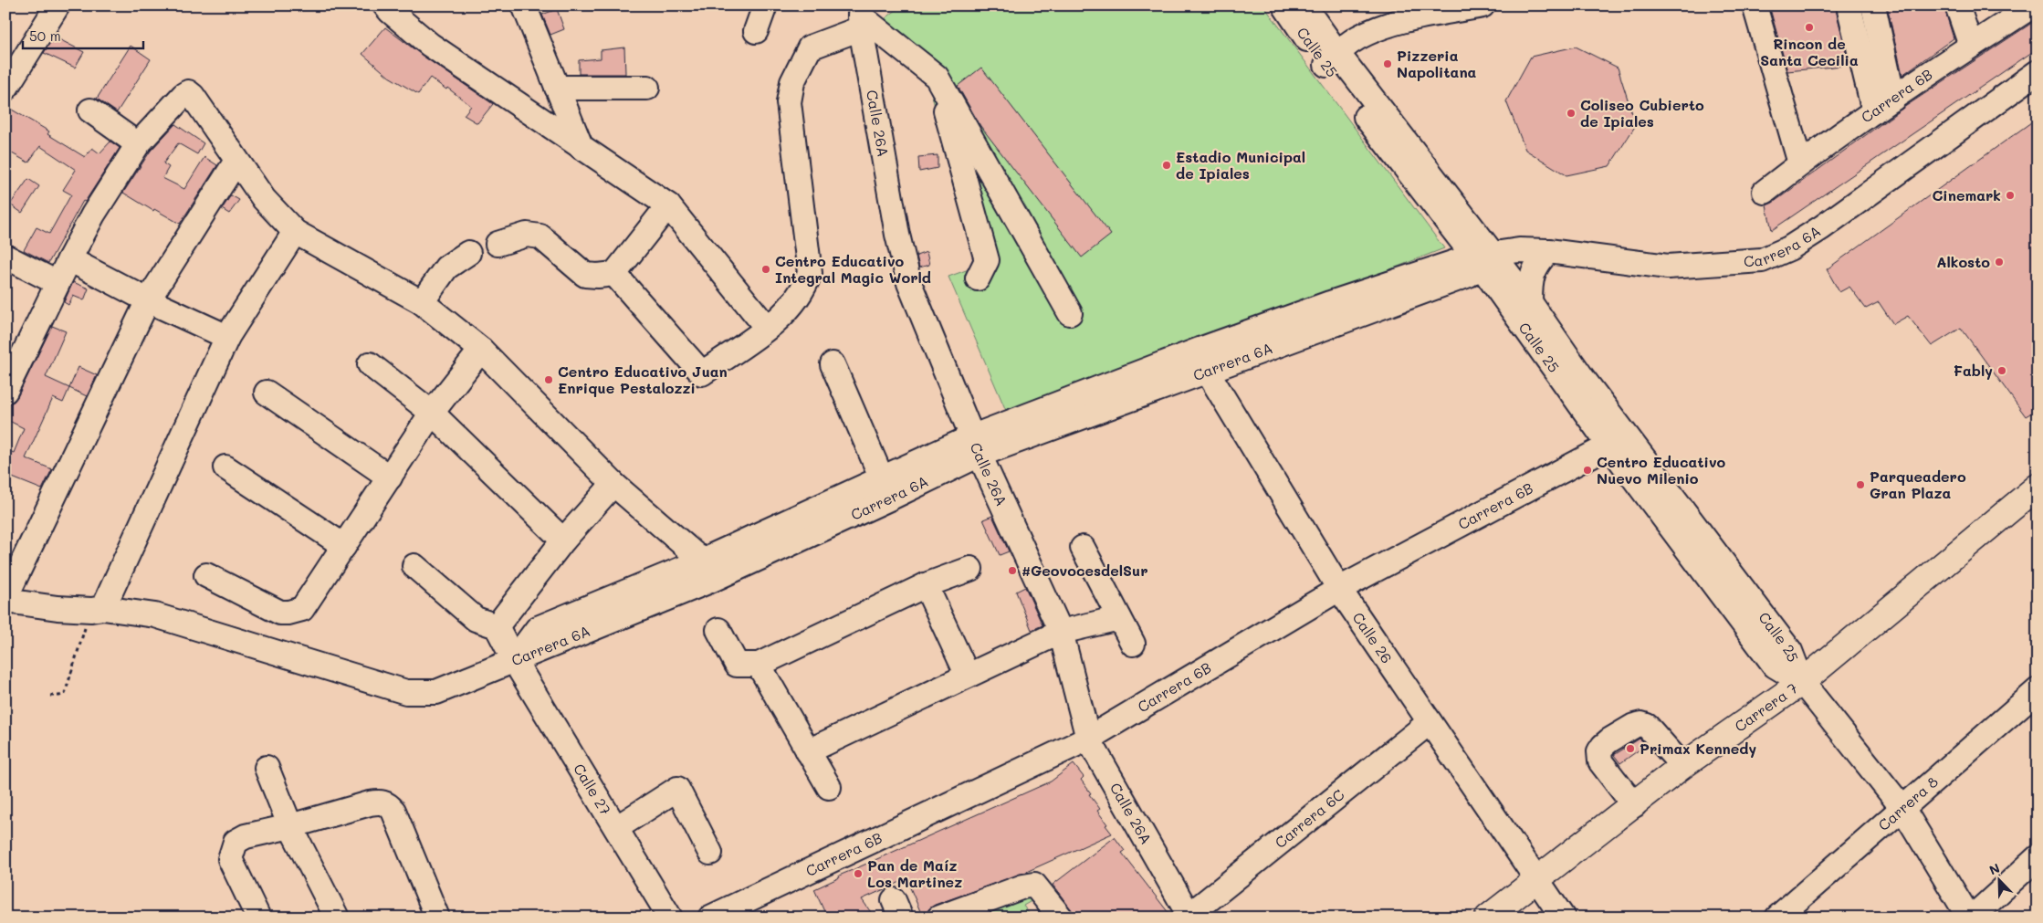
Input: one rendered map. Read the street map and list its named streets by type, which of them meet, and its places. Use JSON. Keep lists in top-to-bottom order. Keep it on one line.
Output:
{"streets":{"main road":["Carrera 7"],"street":["Calle 25","Carrera 6B","Calle 26A","Carrera 6A","Calle 26","Calle 27","Carrera 8","Carrera 6C"]},"crossings":[["Calle 25","Carrera 6B"],["Calle 25","Carrera 6A"],["Calle 25","Carrera 7"],["Calle 25","Carrera 8"],["Carrera 6B","Calle 26A"],["Carrera 6B","Calle 26"],["Calle 26A","Carrera 6A"],["Calle 26A","Carrera 6C"],["Carrera 6A","Calle 26"],["Carrera 6A","Calle 27"],["Calle 26","Carrera 7"],["Calle 26","Carrera 6C"]],"places":["Rincon de Santa Cecilia","Pizzeria Napolitana","Coliseo Cubierto de Ipiales","Estadio Municipal de Ipiales","Cinemark","Alkosto","Centro Educativo Integral Magic World","Fably","Centro Educativo Juan Enrique Pestalozzi","Centro Educativo Nuevo Milenio","Parqueadero Gran Plaza","#GeovocesdelSur","Primax Kennedy","Pan de Maíz Los Martinez"],"scale_bar":"50 m","north":"top left"}
